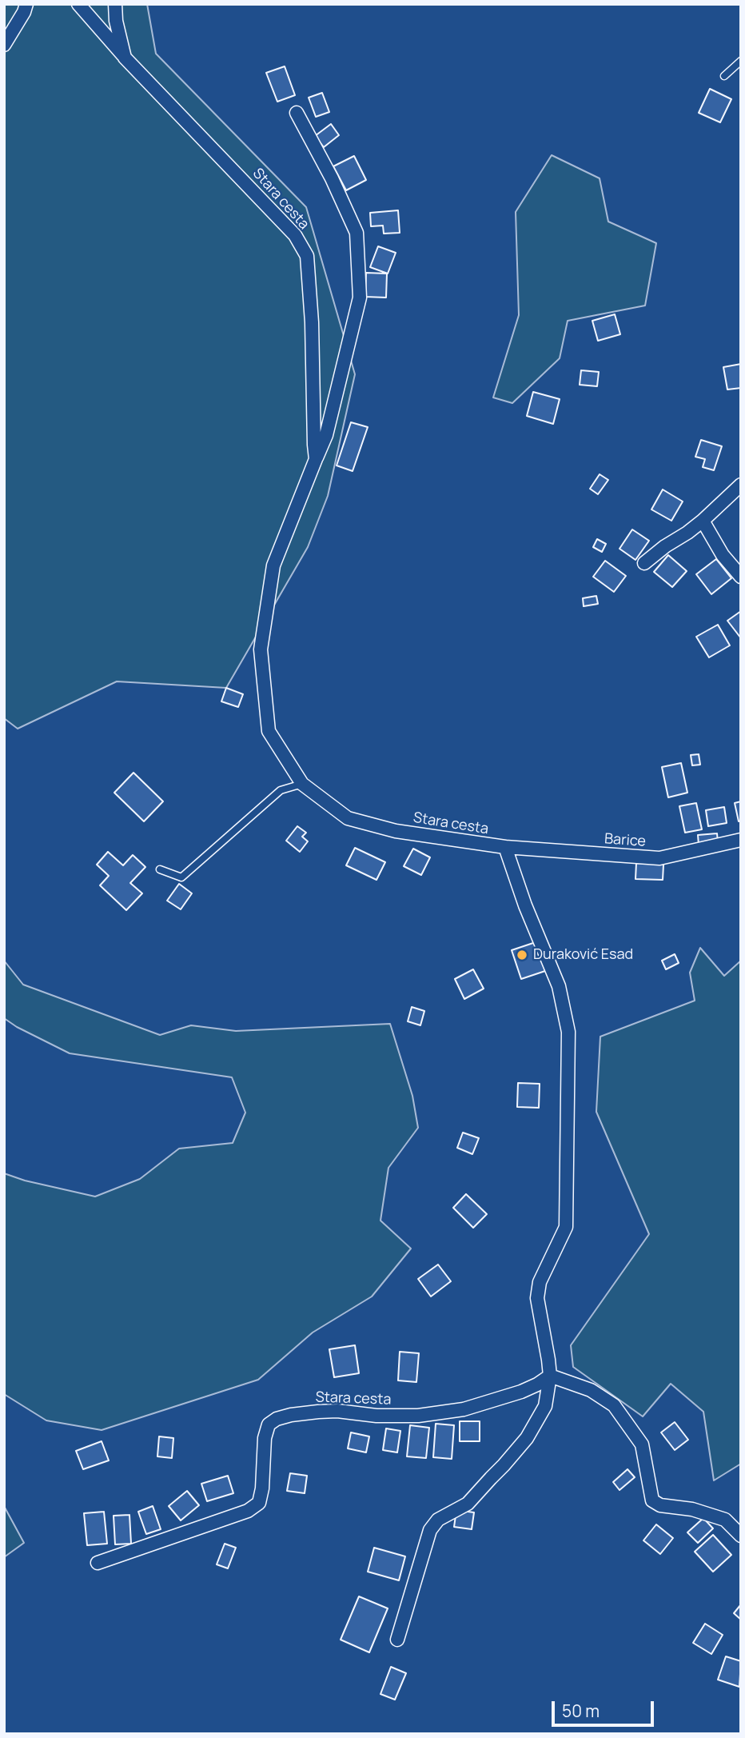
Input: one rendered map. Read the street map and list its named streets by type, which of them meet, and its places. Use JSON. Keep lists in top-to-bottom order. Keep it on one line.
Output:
{"streets":{"street":["Stara cesta","Barice"]},"crossings":[["Stara cesta","Barice"]],"places":["Duraković Esad"],"scale_bar":"50 m"}
